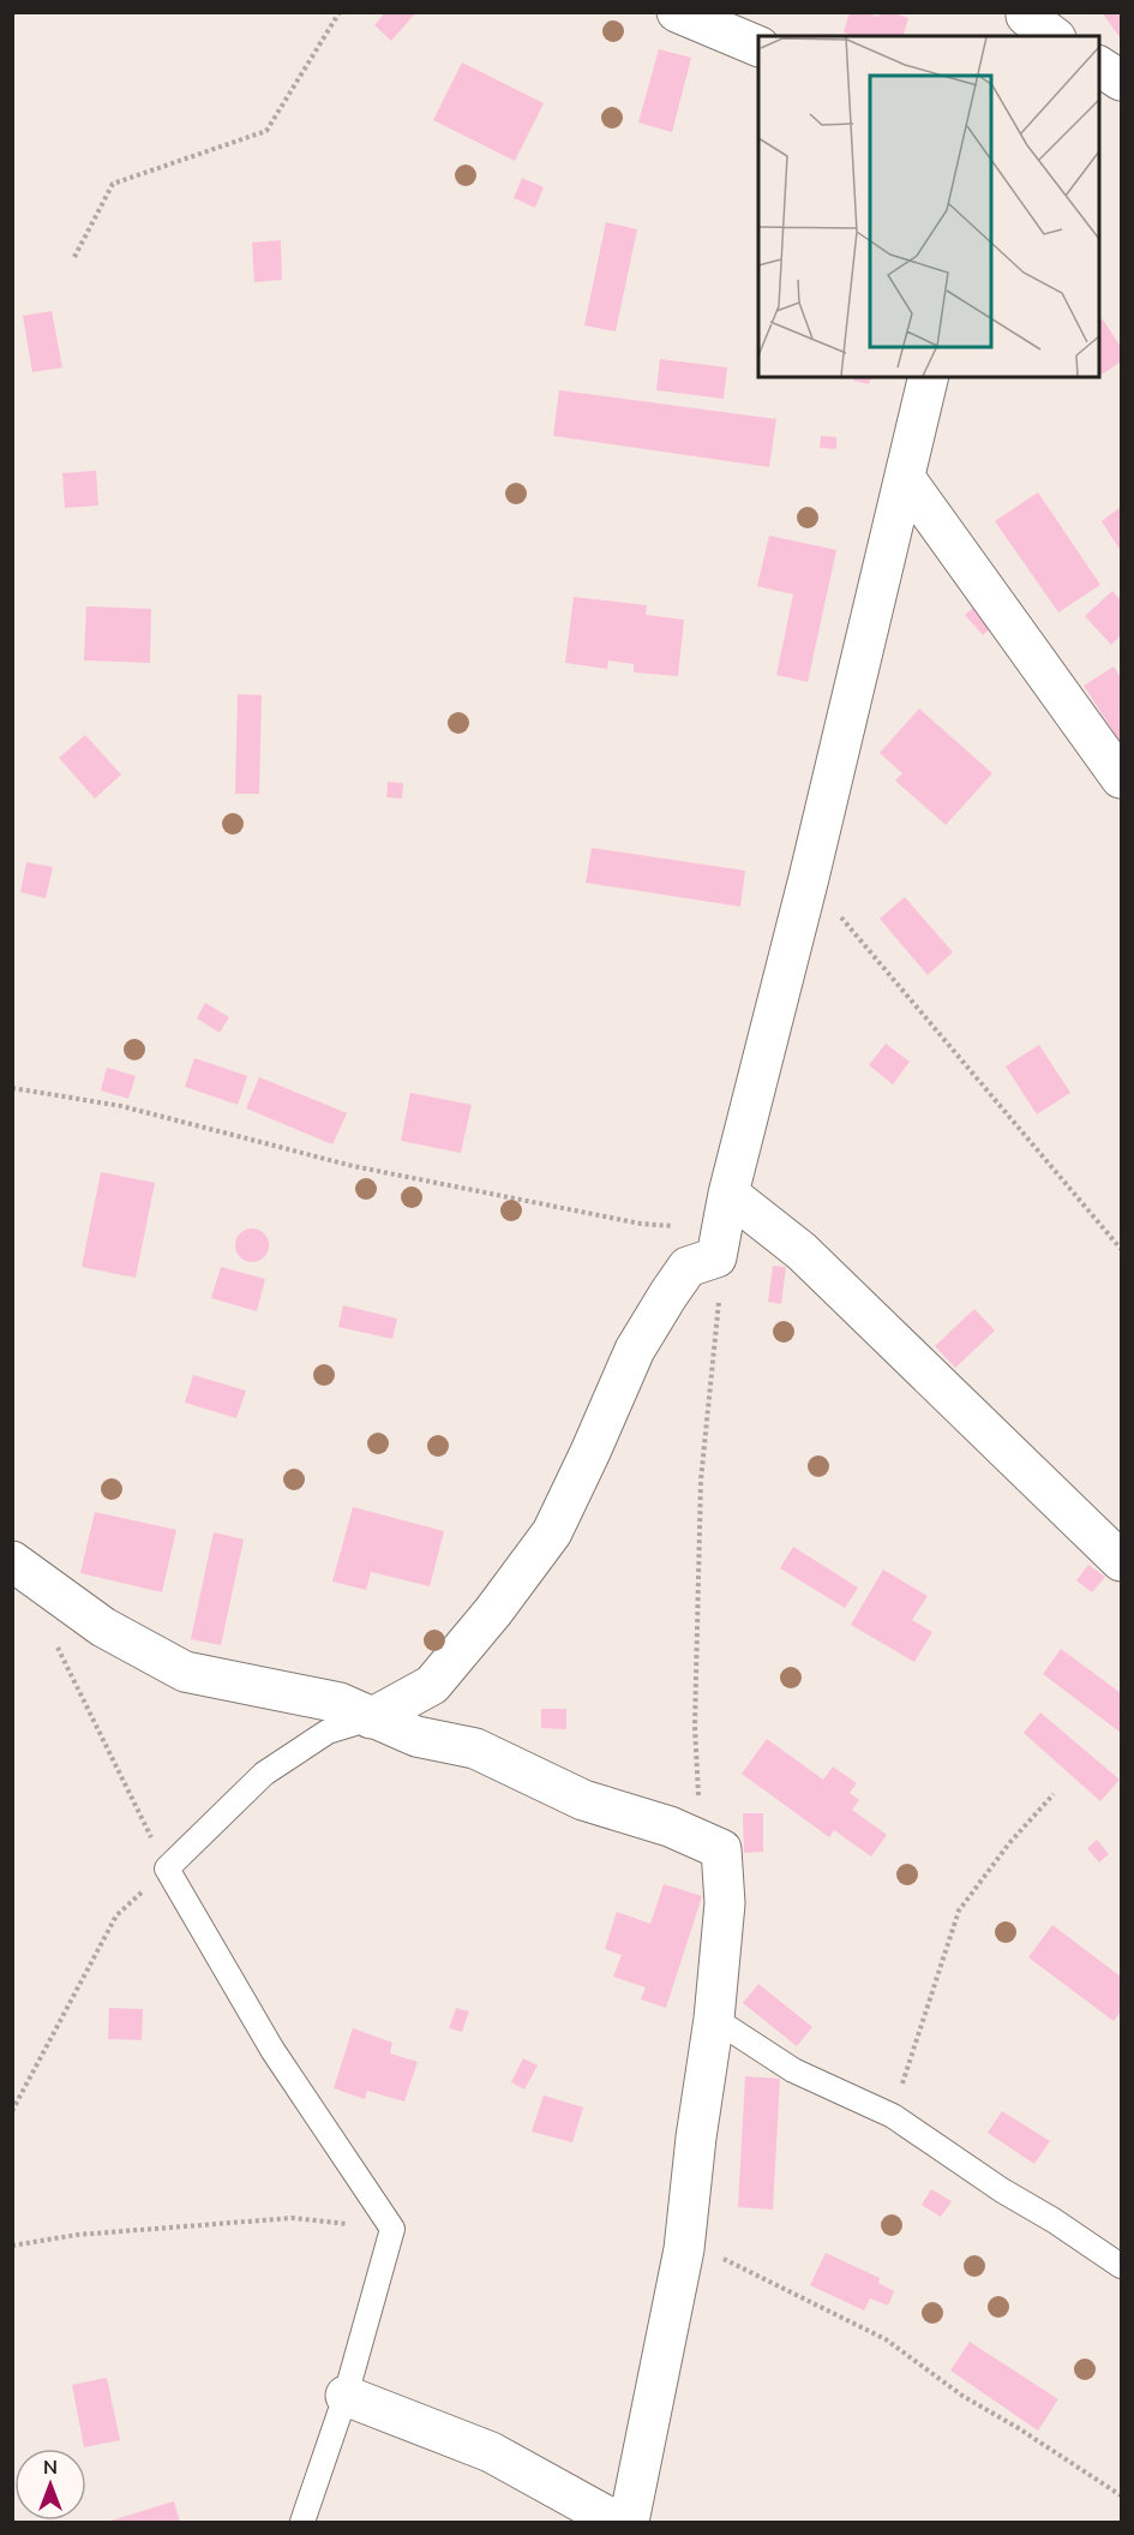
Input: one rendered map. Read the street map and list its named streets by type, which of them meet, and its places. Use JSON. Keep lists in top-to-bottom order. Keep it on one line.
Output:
{"north":"top"}
